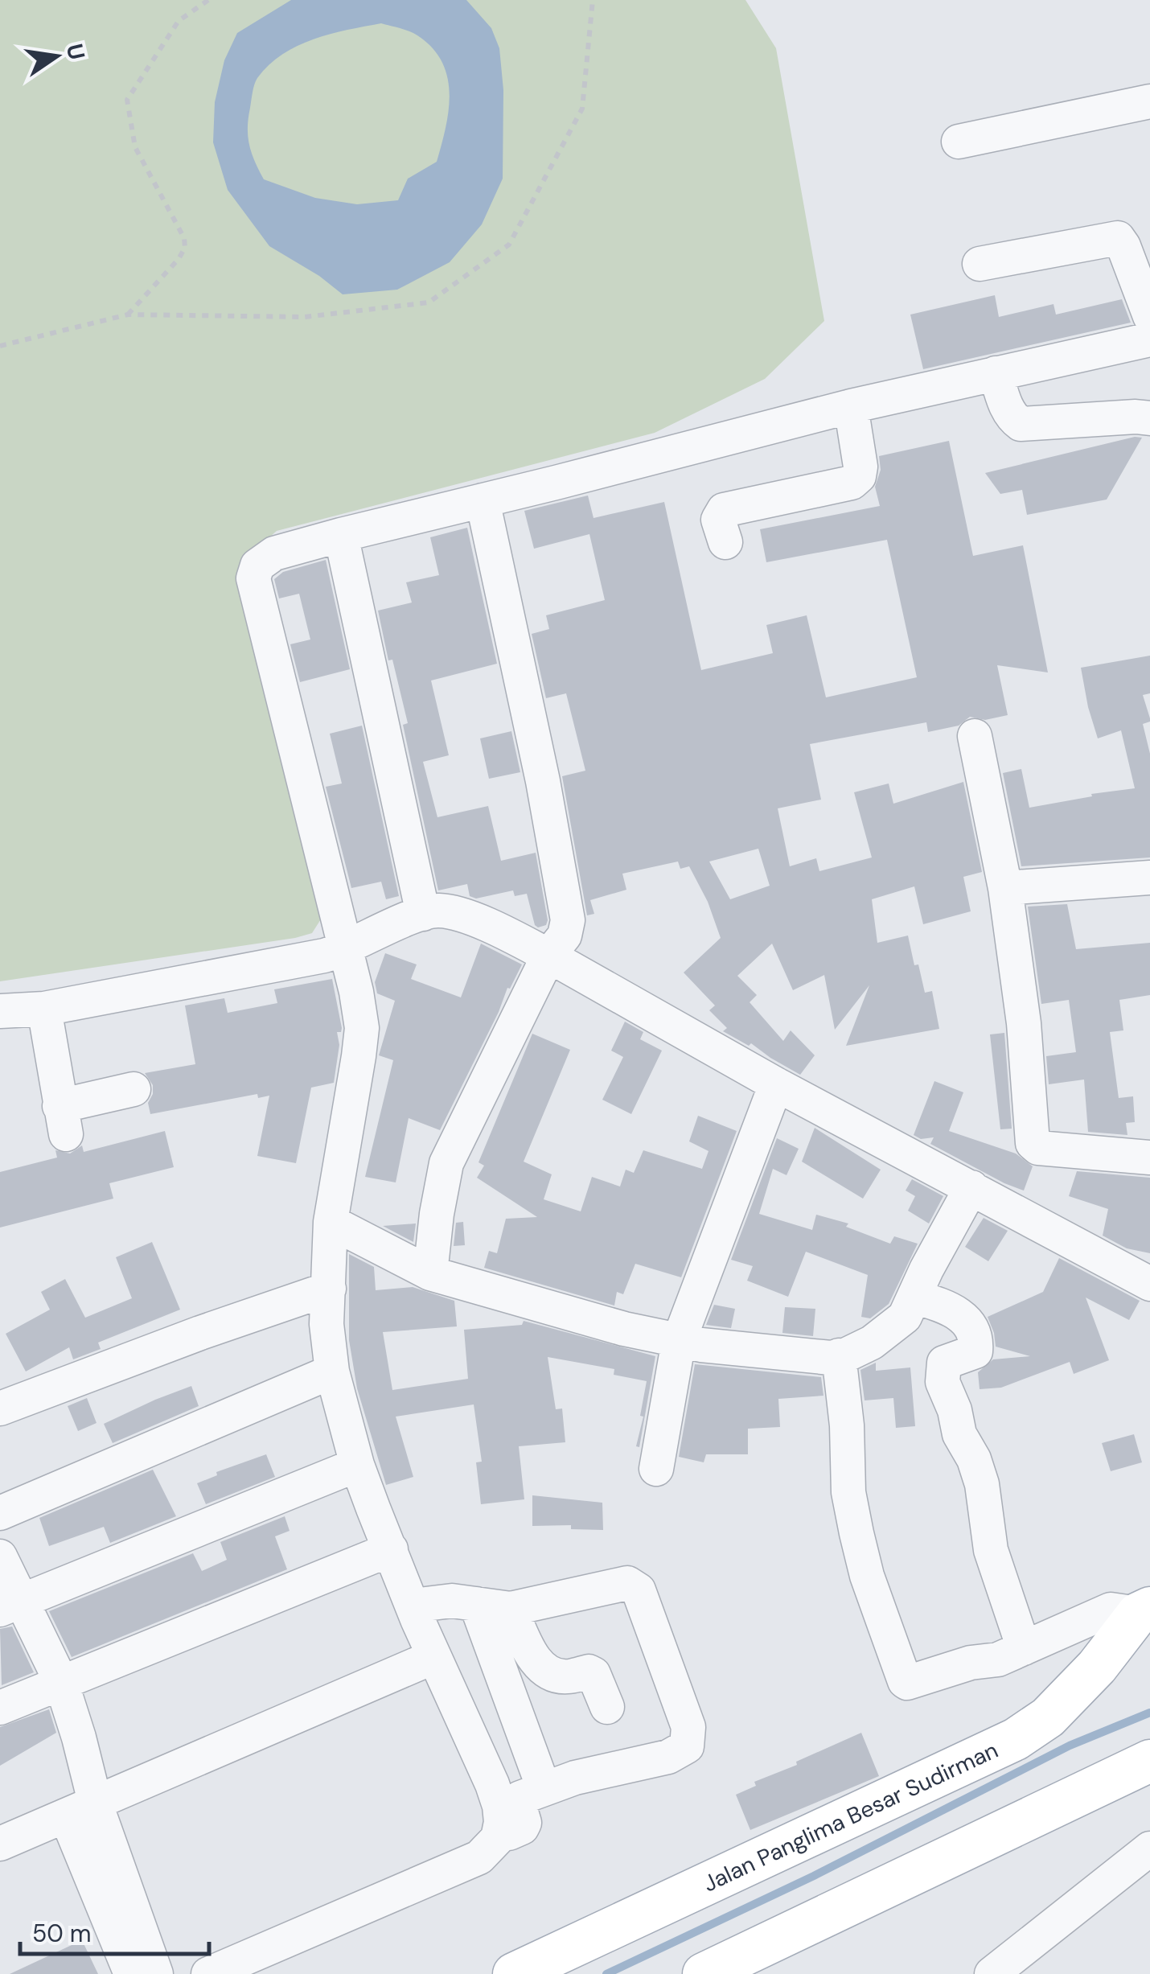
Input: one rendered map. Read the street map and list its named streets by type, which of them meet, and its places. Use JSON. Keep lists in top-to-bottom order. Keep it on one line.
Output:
{"streets":{"main road":["Jalan Panglima Besar Sudirman"]},"scale_bar":"50 m","north":"right"}
